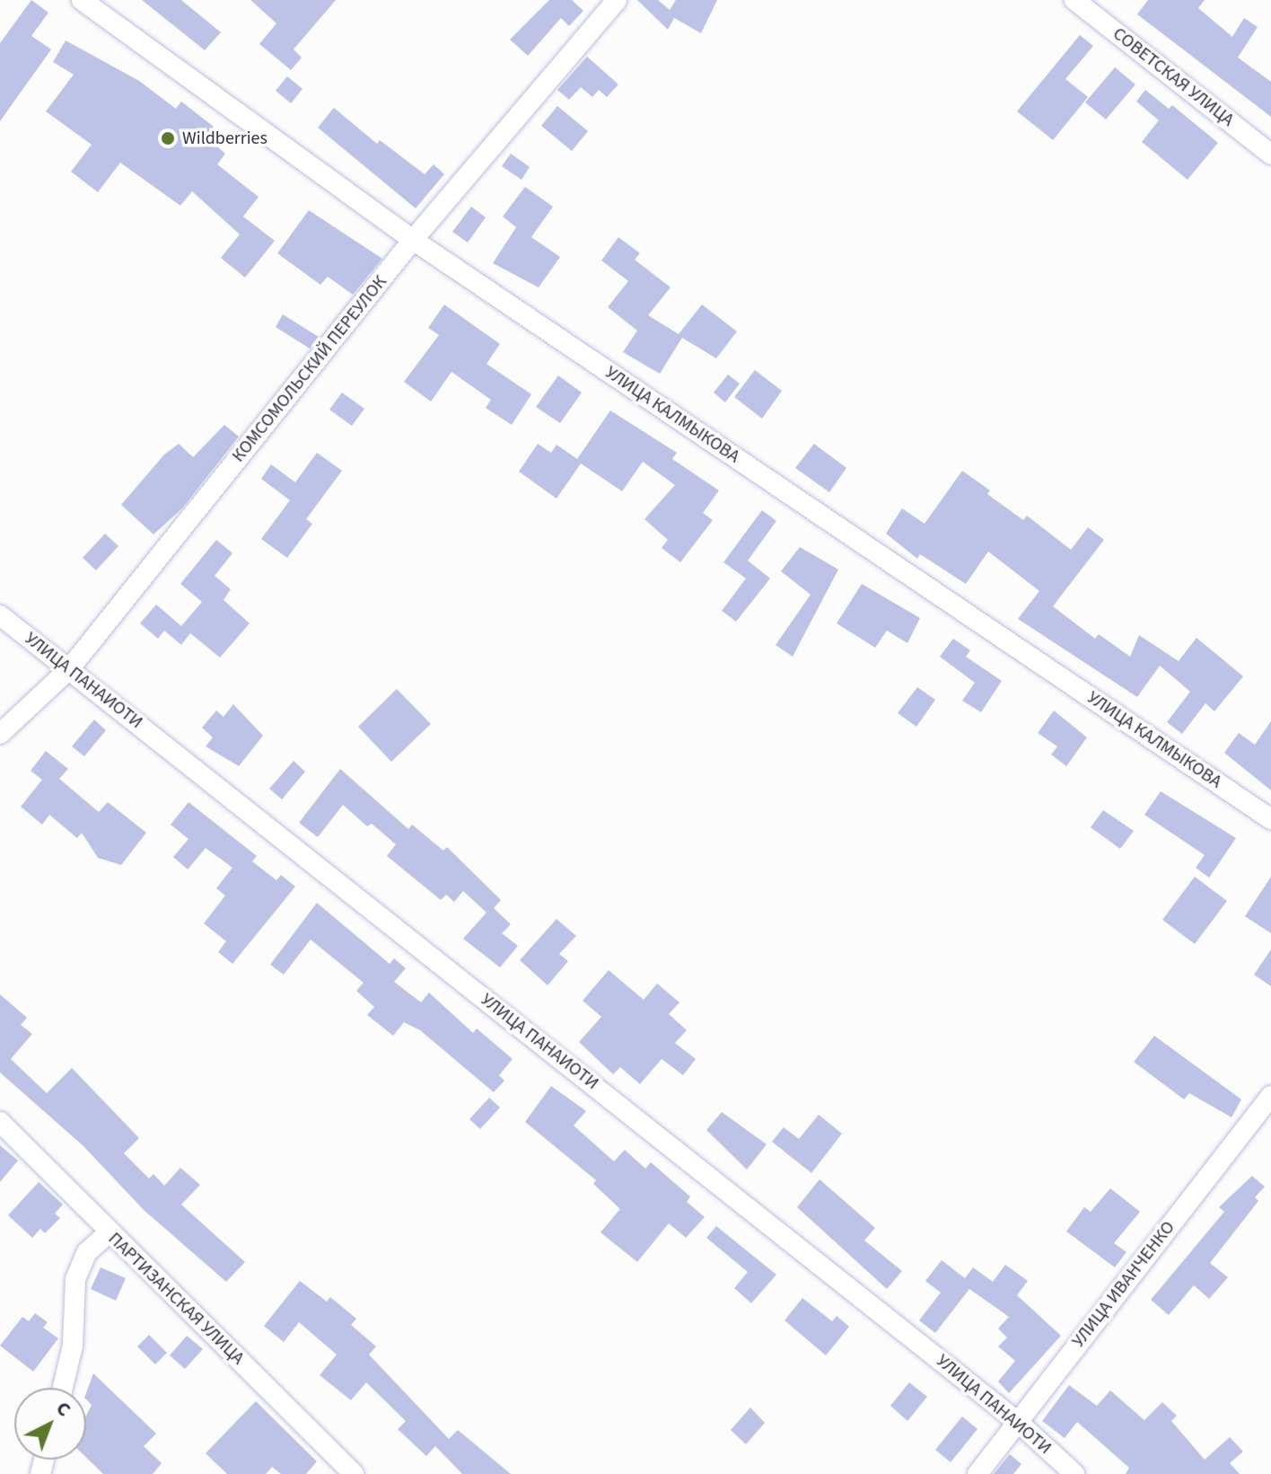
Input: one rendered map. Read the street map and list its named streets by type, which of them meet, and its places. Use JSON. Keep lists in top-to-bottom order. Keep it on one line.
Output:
{"streets":{"street":["СОВЕТСКАЯ УЛИЦА","КОМСОМОЛЬСКИЙ ПЕРЕУЛОК","УЛИЦА КАЛМЫКОВА","УЛИЦА ПАНАИОТИ","УЛИЦА ИВАНЧЕНКО","ПАРТИЗАНСКАЯ УЛИЦА"]},"crossings":[["КОМСОМОЛЬСКИЙ ПЕРЕУЛОК","УЛИЦА КАЛМЫКОВА"],["КОМСОМОЛЬСКИЙ ПЕРЕУЛОК","УЛИЦА ПАНАИОТИ"],["УЛИЦА ПАНАИОТИ","УЛИЦА ИВАНЧЕНКО"]],"places":["Wildberries"],"north":"top right"}
